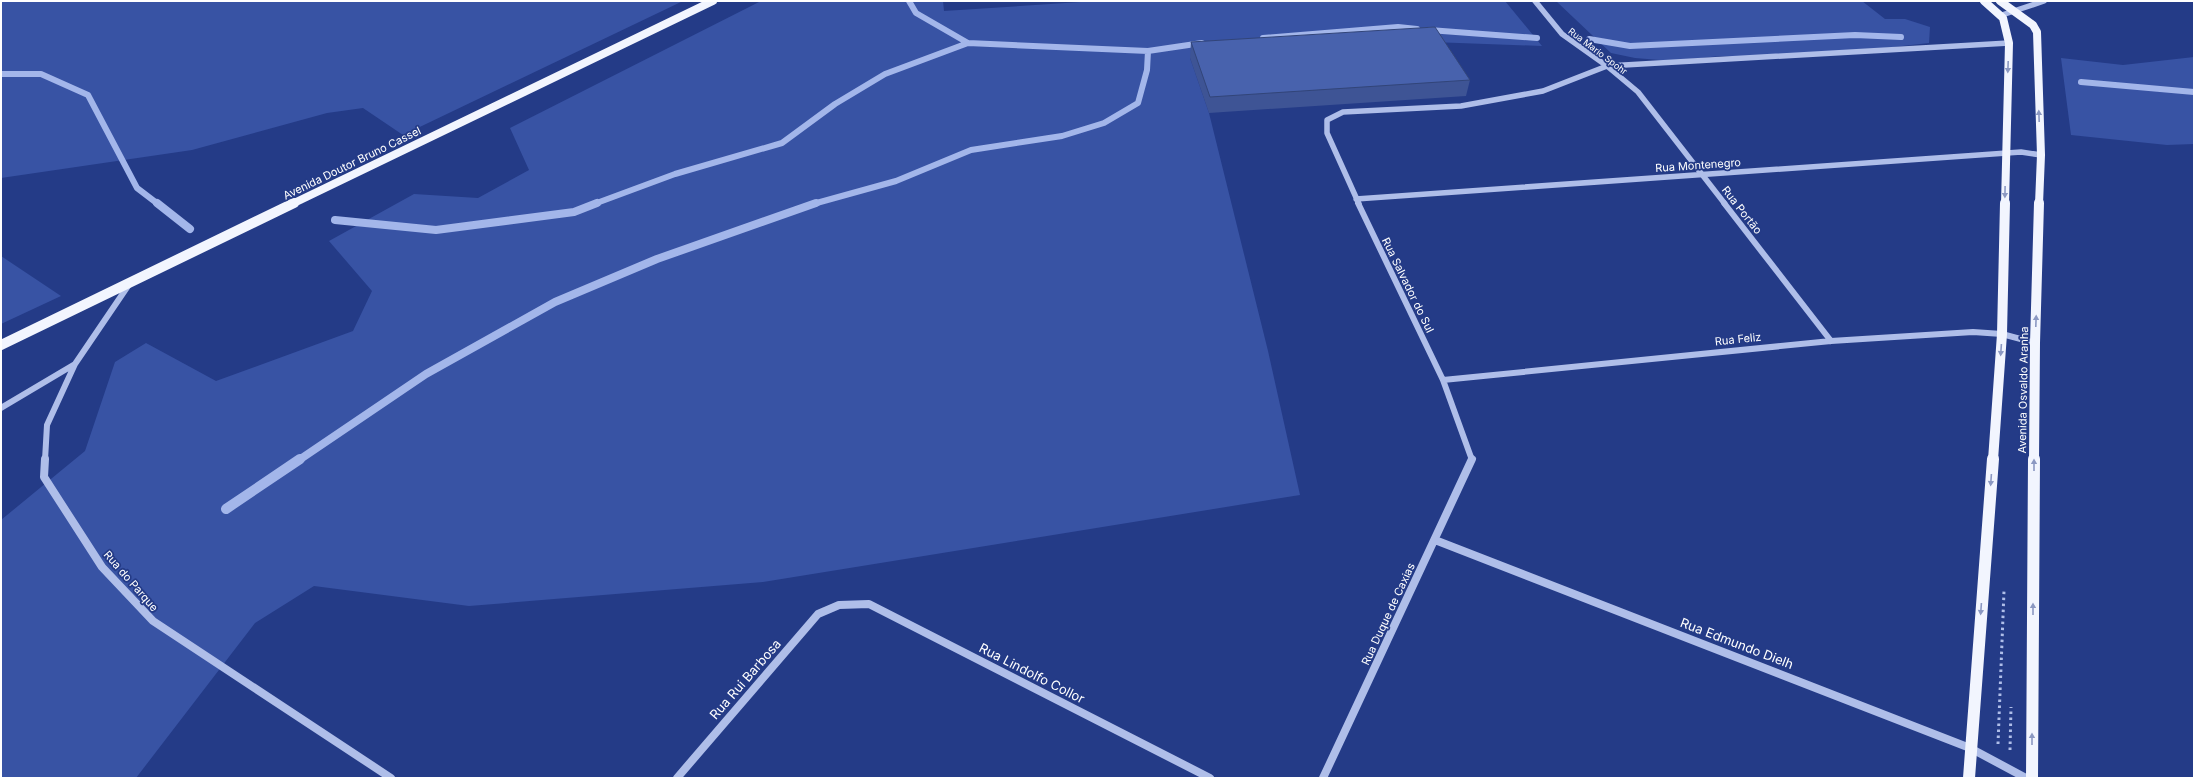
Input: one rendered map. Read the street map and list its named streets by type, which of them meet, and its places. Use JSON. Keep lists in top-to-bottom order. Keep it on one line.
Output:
{"streets":{"main road":["Avenida Doutor Bruno Cassel","Avenida Osvaldo Aranha"],"street":["Rua Mario Spohr","Rua Montenegro","Rua Portão","Rua Salvador do Sul","Rua Feliz","Rua do Parque","Rua Duque de Caxias","Rua Edmundo Dielh","Rua Lindolfo Collor","Rua Rui Barbosa"]},"crossings":[["Rua Mario Spohr","Rua Portão"],["Rua Mario Spohr","Rua Salvador do Sul"],["Avenida Doutor Bruno Cassel","Rua do Parque"],["Rua Montenegro","Rua Portão"],["Rua Montenegro","Rua Salvador do Sul"],["Rua Montenegro","Avenida Osvaldo Aranha"],["Rua Portão","Rua Feliz"],["Rua Salvador do Sul","Rua Feliz"],["Rua Salvador do Sul","Rua Duque de Caxias"],["Rua Feliz","Avenida Osvaldo Aranha"],["Avenida Osvaldo Aranha","Rua Edmundo Dielh"],["Rua Duque de Caxias","Rua Edmundo Dielh"],["Rua Lindolfo Collor","Rua Rui Barbosa"]]}
